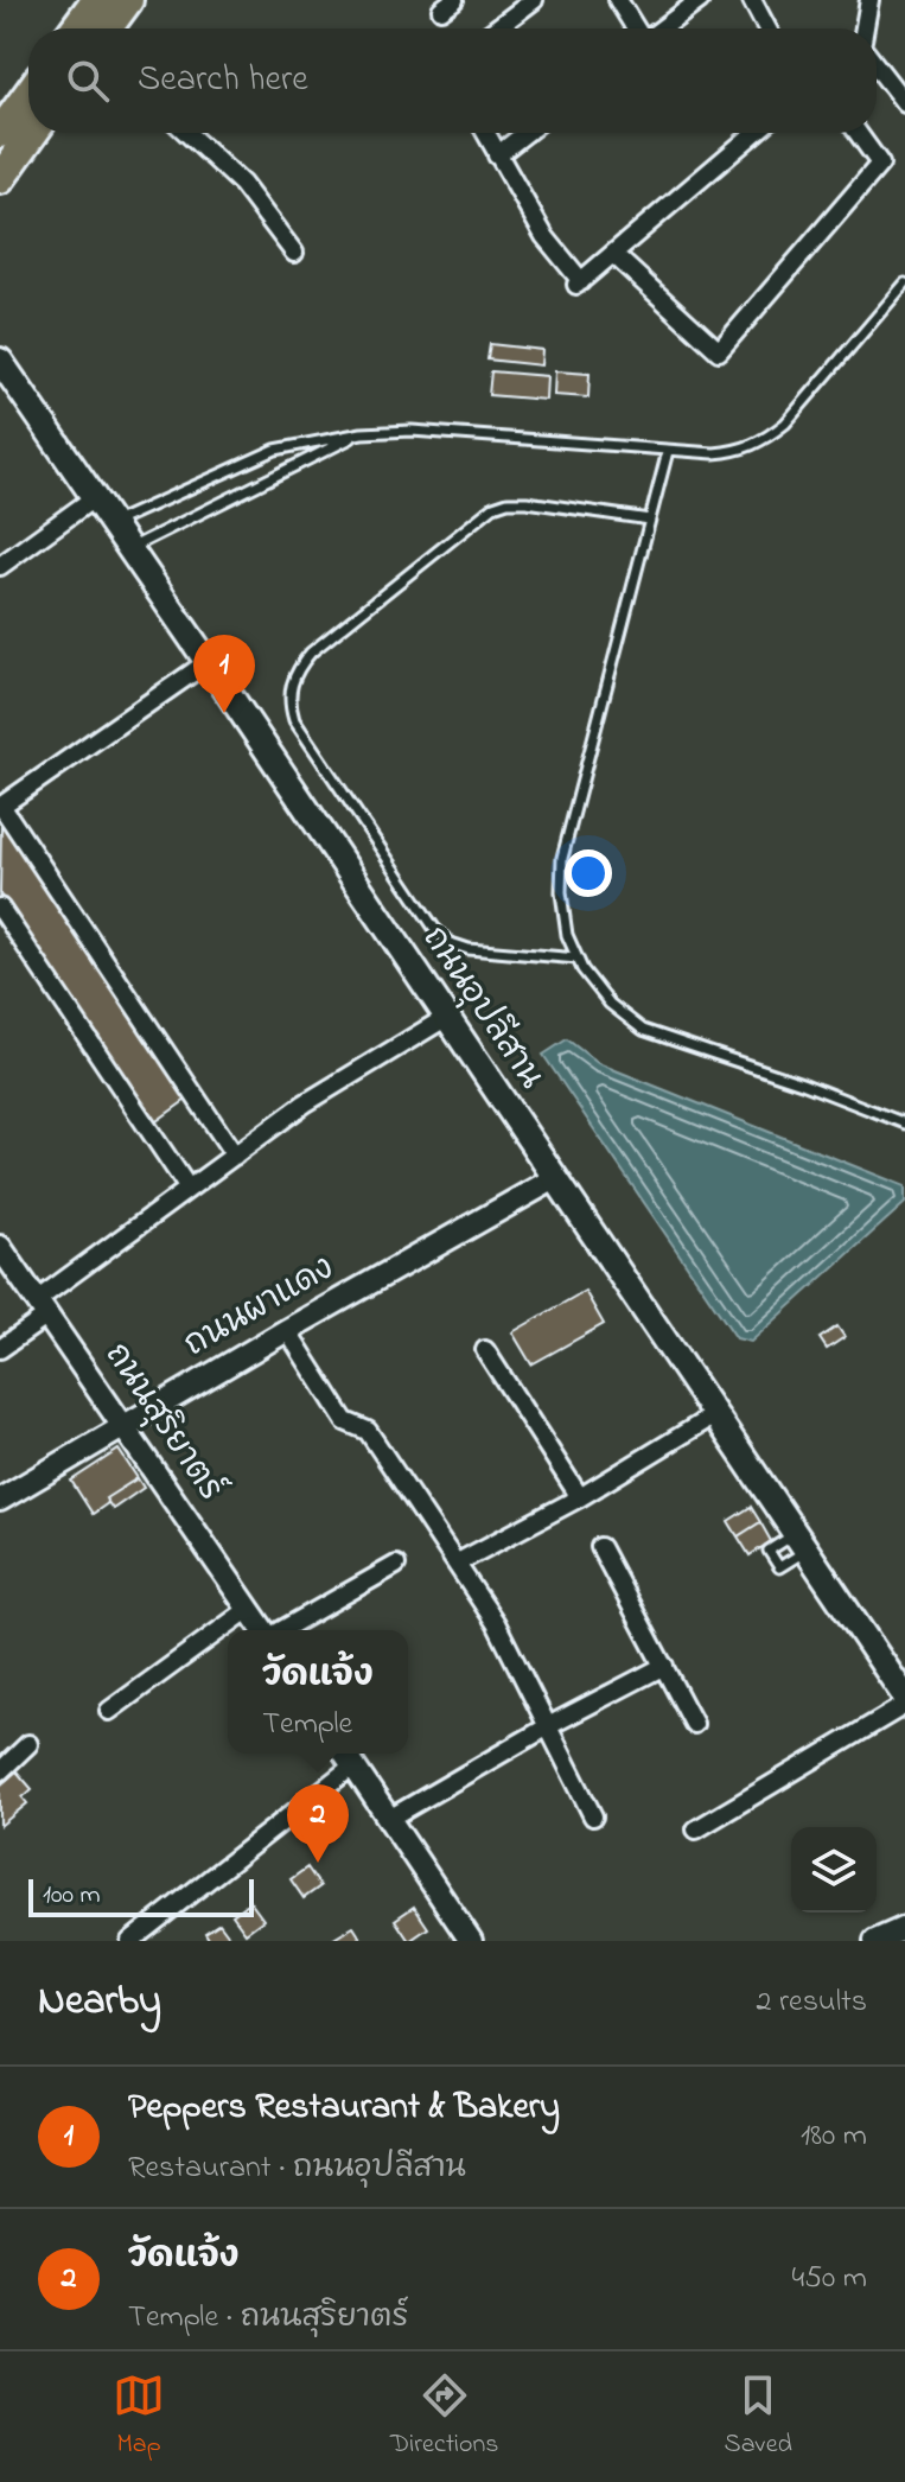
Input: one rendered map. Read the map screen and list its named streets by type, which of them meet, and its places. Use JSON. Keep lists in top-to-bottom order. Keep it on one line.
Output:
{"streets":{"main road":["ถนนอุปลีสาน"],"street":["ถนนผาแดง","ถนนสุริยาตร์"]},"crossings":[["ถนนอุปลีสาน","ถนนผาแดง"],["ถนนผาแดง","ถนนสุริยาตร์"]],"scale_bar":"100 m","page":{"search":"Search here","pins":["1","2"],"popup":["วัดแจ้ง","Temple"],"scale":"100 m","heading":["Nearby","2 results"],"list":[{"mark":"1","name":"Peppers Restaurant & Bakery","note":"Restaurant · ถนนอุปลีสาน","value":"180 m"},{"mark":"2","name":"วัดแจ้ง","note":"Temple · ถนนสุริยาตร์","value":"450 m"}],"nav":["Map","Directions","Saved"]}}
